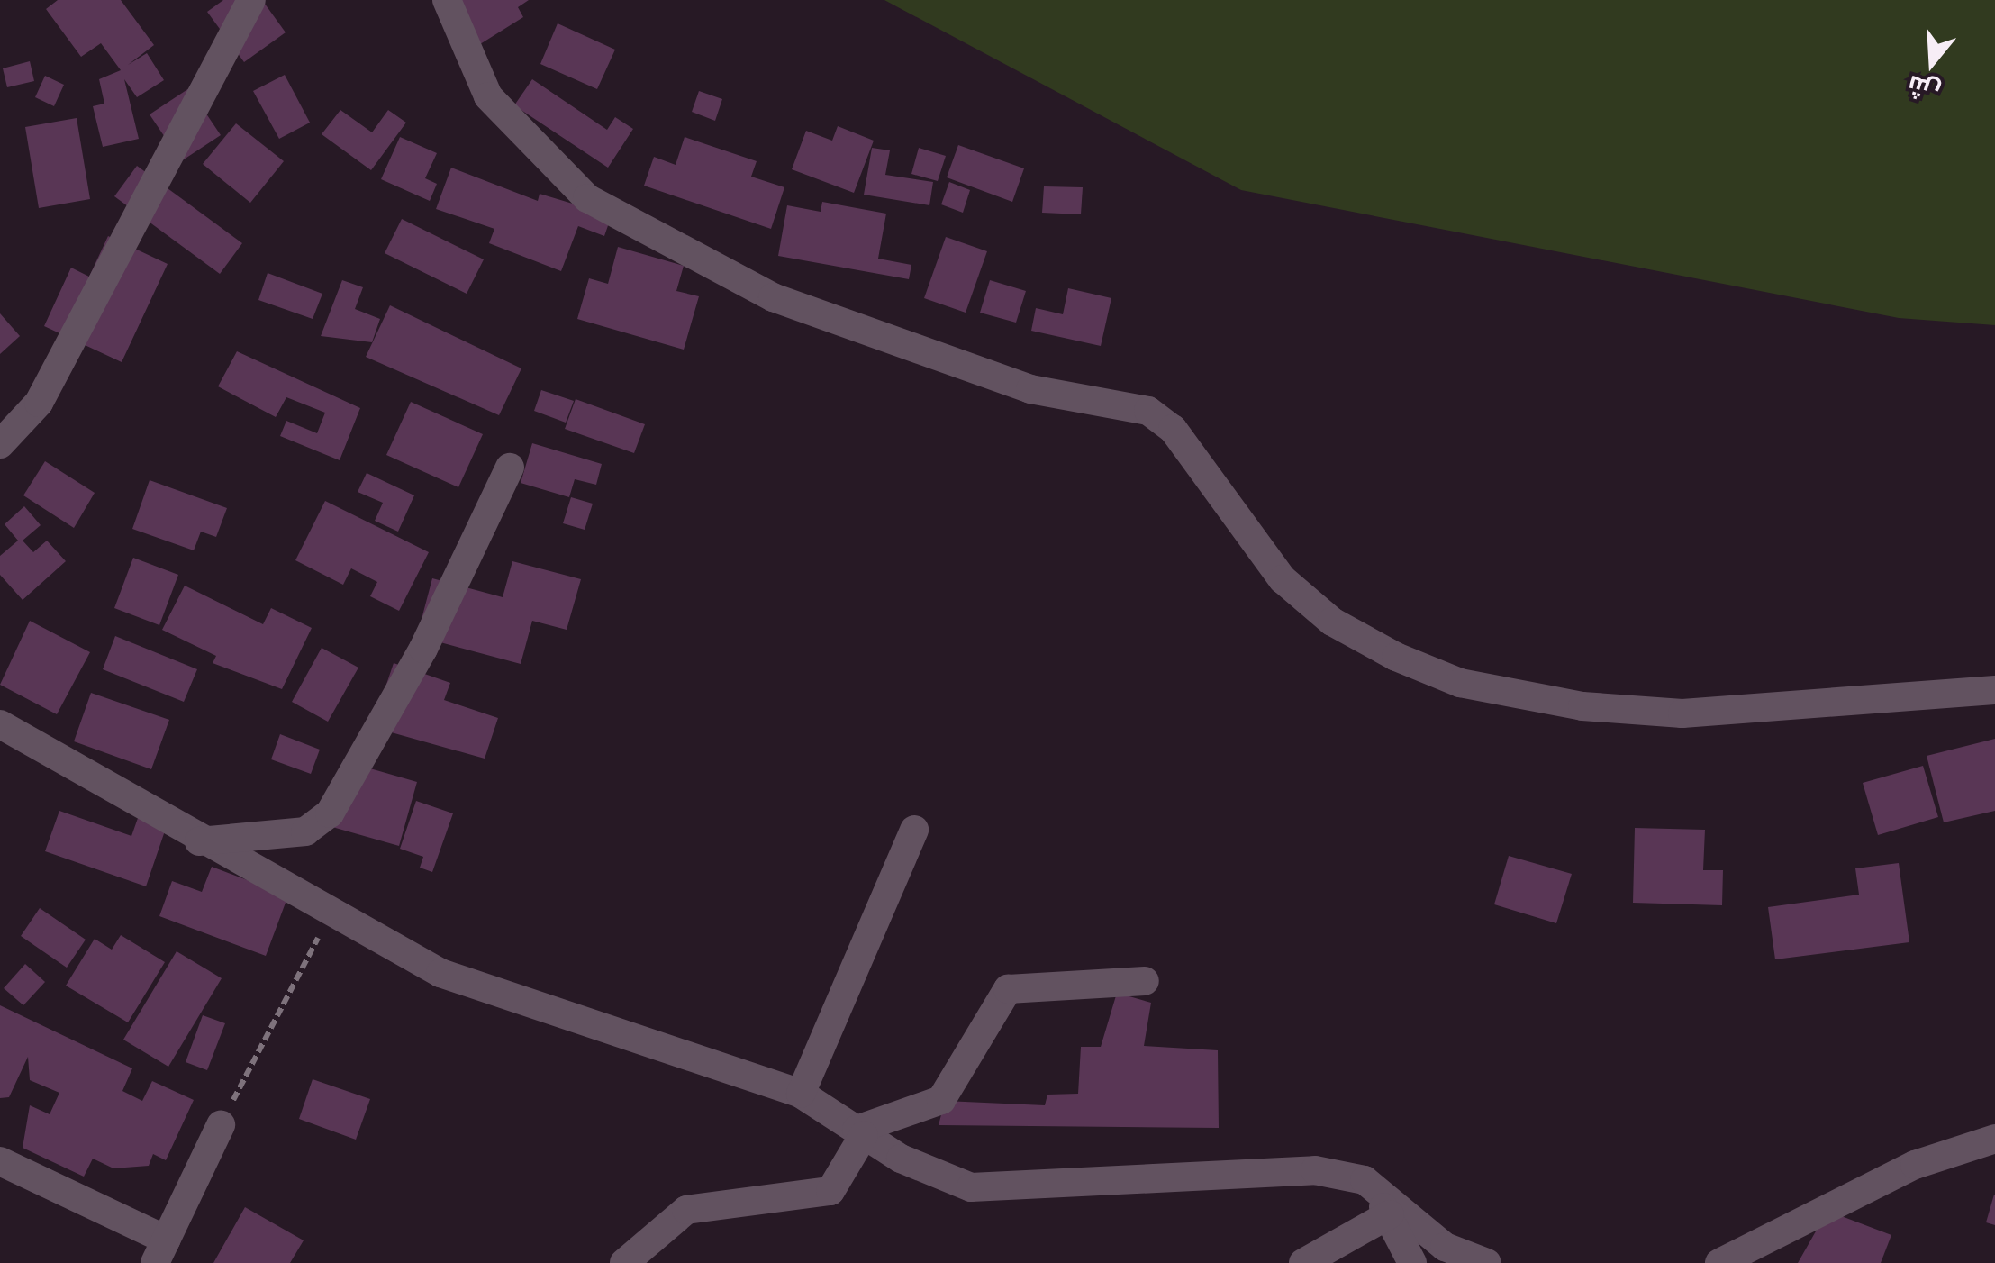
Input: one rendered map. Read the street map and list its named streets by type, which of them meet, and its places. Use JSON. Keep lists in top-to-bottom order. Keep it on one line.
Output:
{"north":"bottom"}
